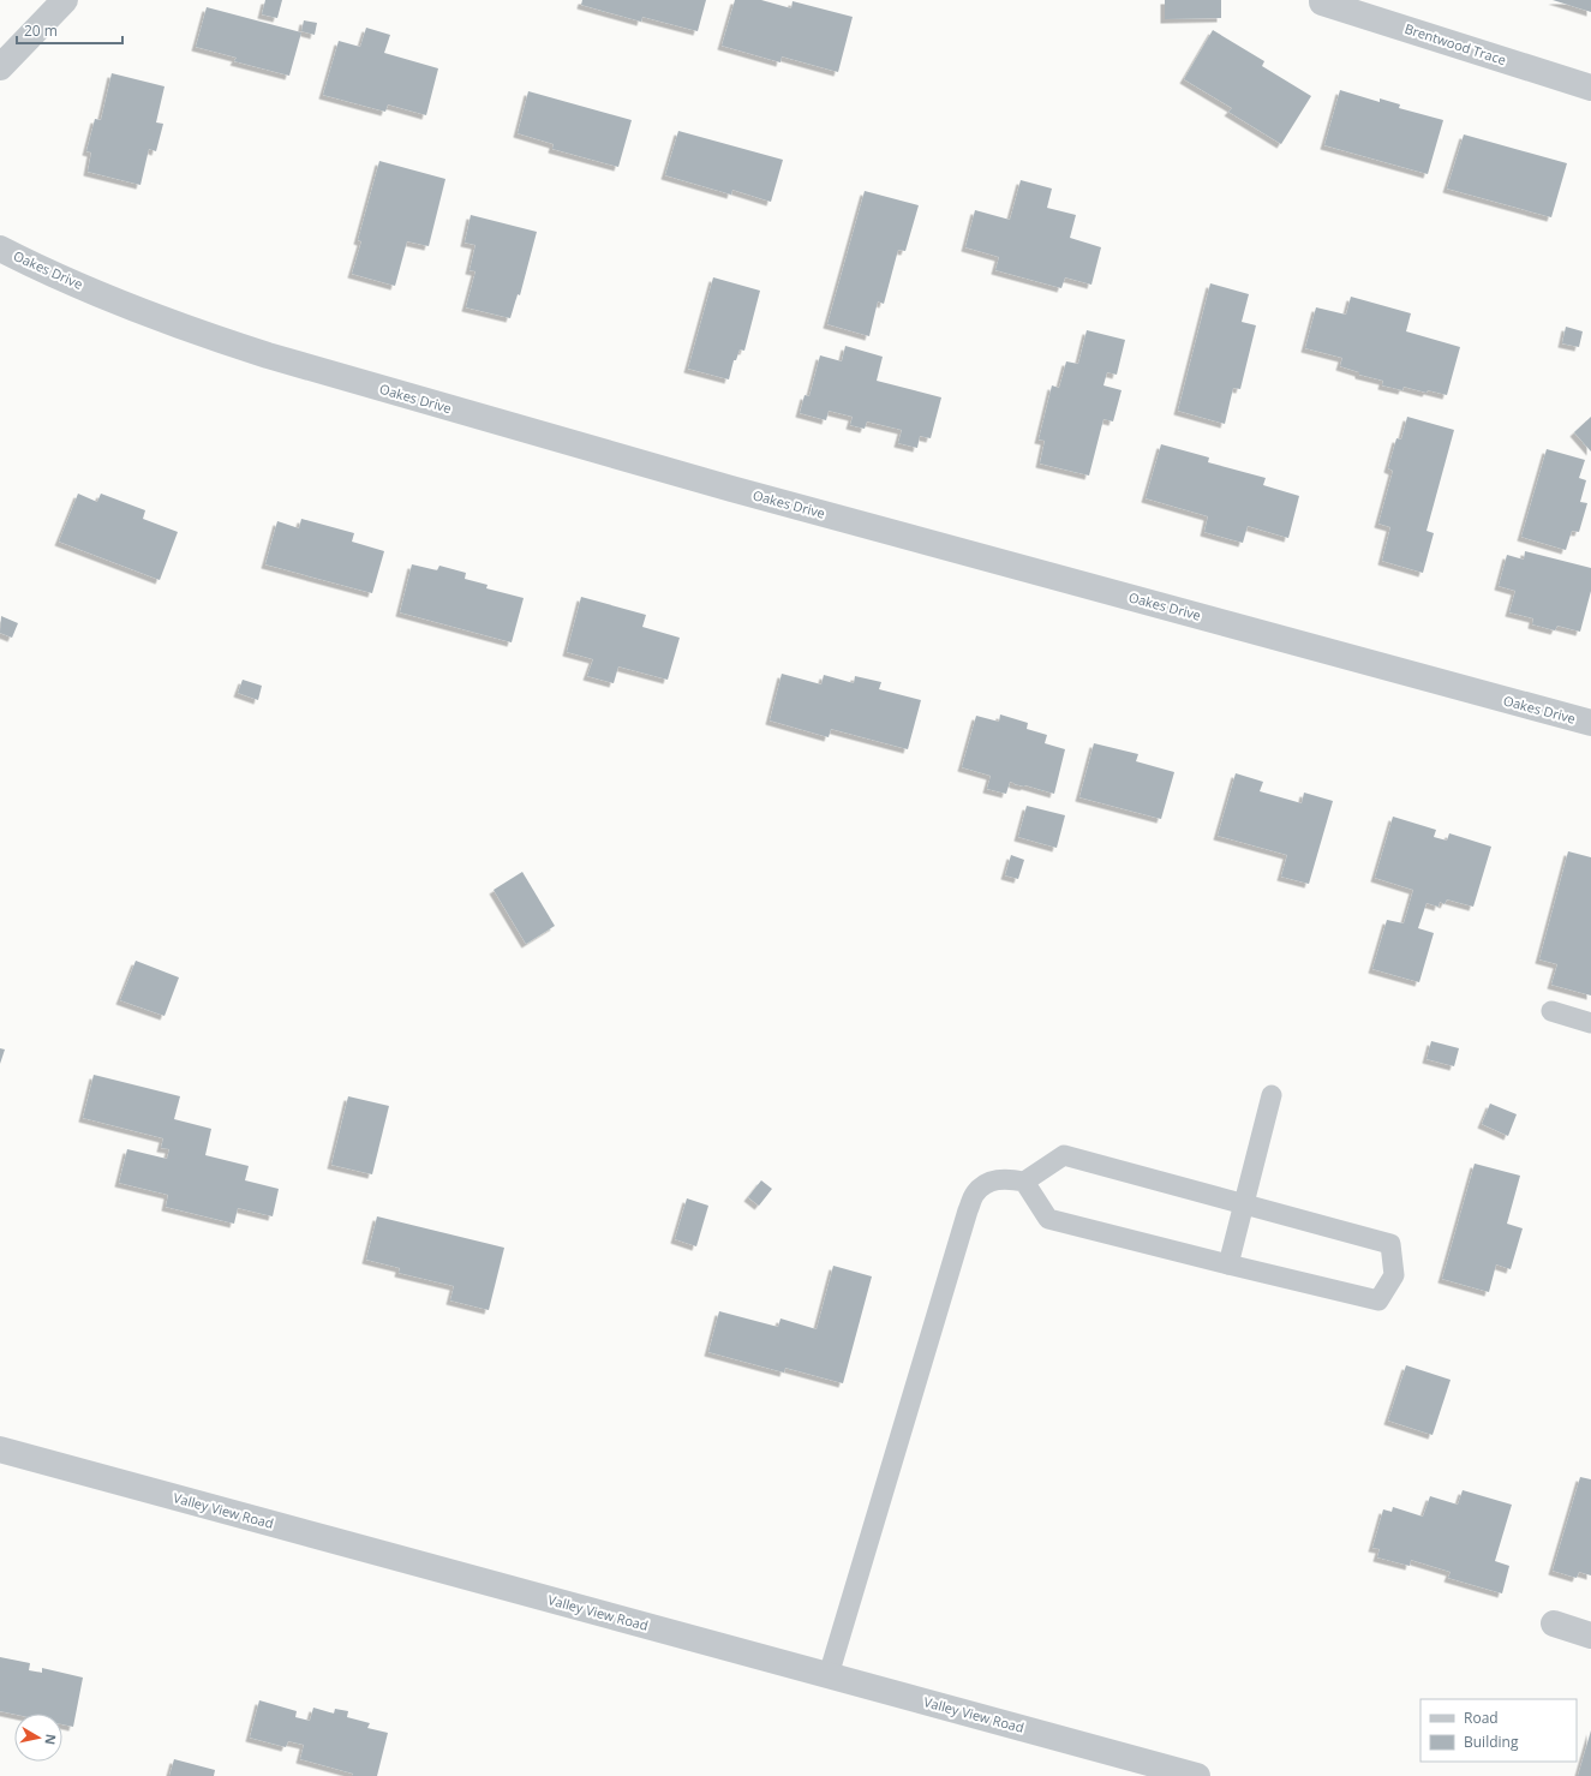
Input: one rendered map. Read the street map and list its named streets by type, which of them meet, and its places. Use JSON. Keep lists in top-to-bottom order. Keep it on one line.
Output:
{"streets":{"street":["Brentwood Trace","Oakes Drive","Valley View Road"]},"legend":["Road","Building"],"scale_bar":"20 m","north":"right"}
